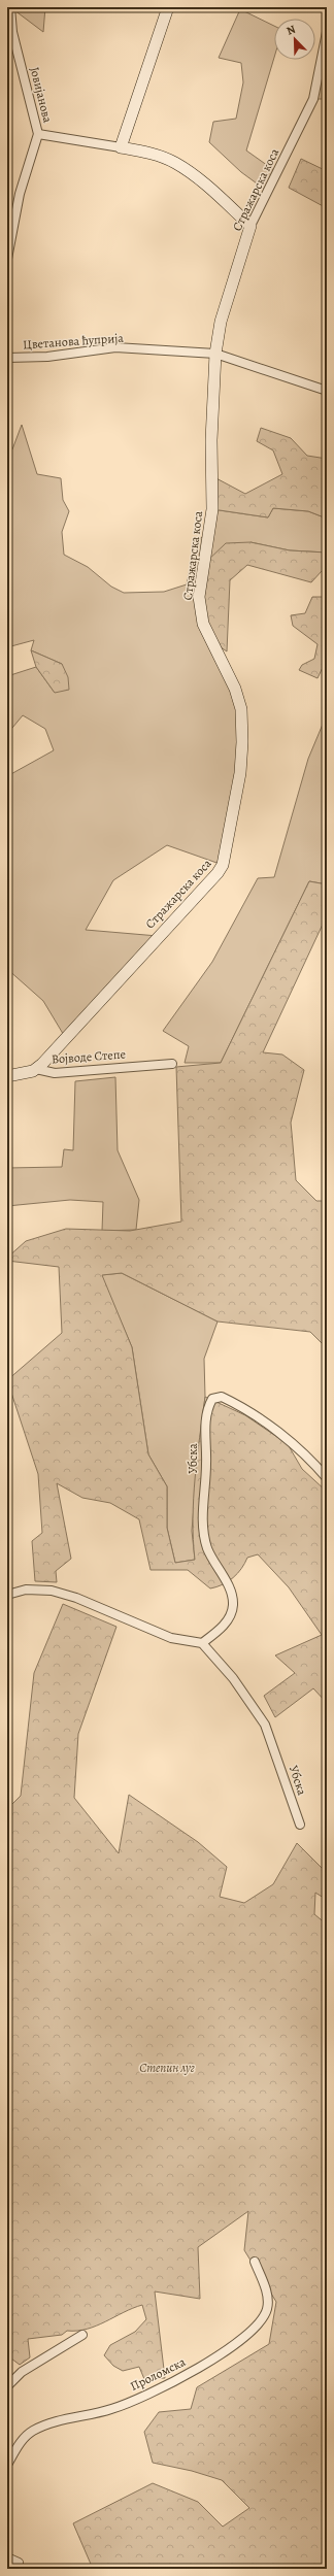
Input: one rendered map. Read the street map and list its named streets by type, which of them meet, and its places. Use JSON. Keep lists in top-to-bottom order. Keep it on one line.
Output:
{"streets":{"street":["Јовијанова","Стражарска коса","Цветанова ћуприја","Војводе Степе","Убска","Проломска"]},"crossings":[["Стражарска коса","Цветанова ћуприја"],["Стражарска коса","Војводе Степе"]],"parks":["Степин луг"],"north":"top left"}
